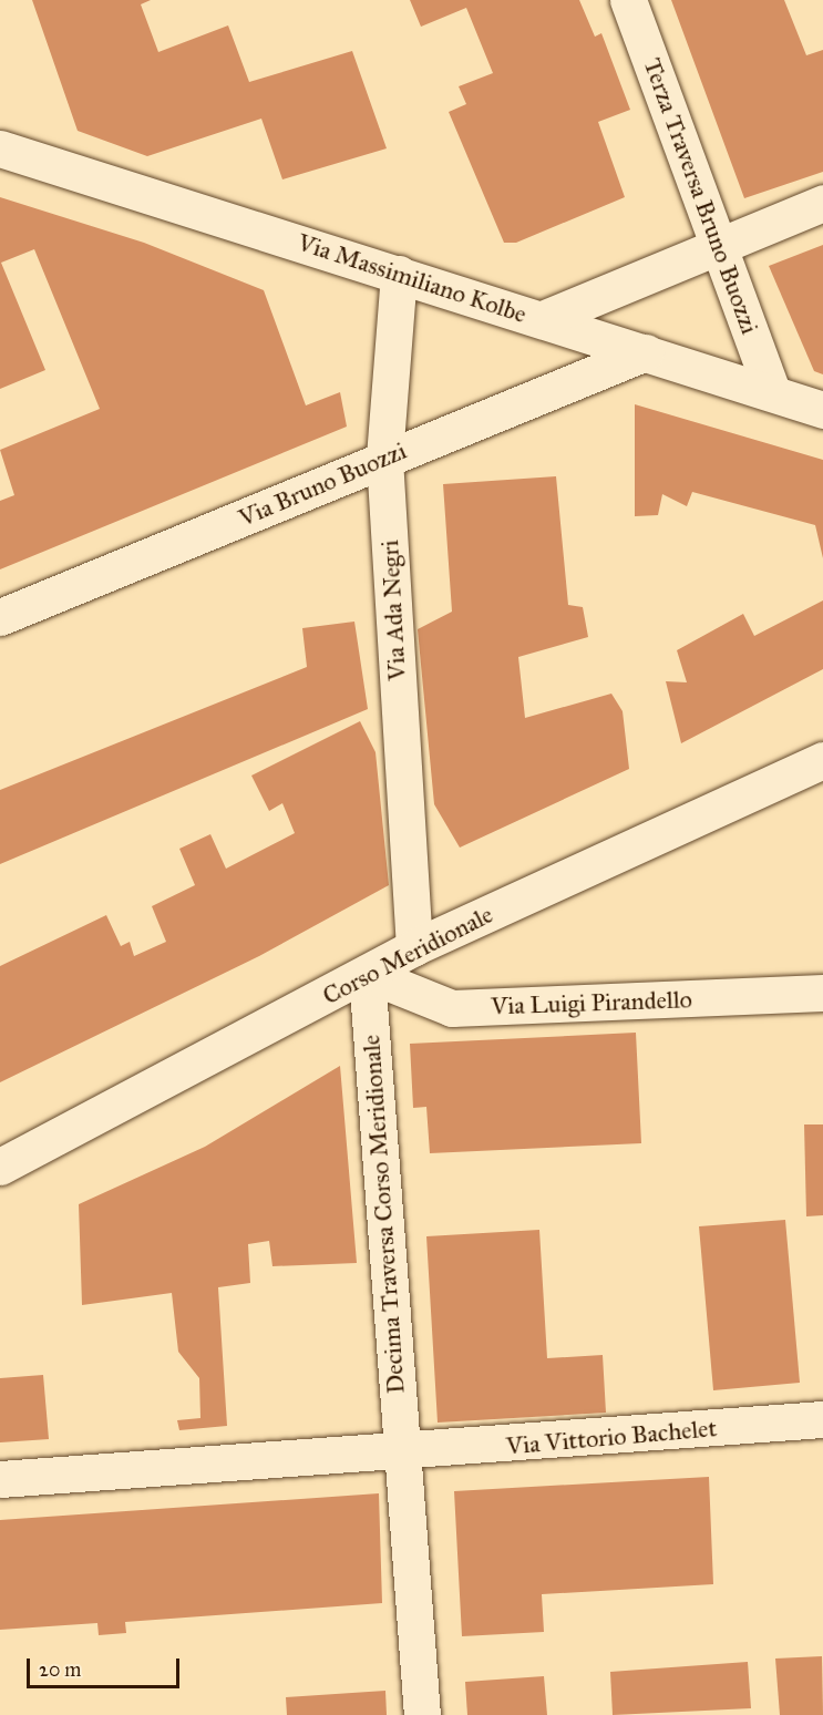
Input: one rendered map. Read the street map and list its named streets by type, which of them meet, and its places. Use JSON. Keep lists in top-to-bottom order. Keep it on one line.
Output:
{"streets":{"street":["Terza Traversa Bruno Buozzi","Via Massimiliano Kolbe","Via Bruno Buozzi","Via Ada Negri","Corso Meridionale","Via Luigi Pirandello","Decima Traversa Corso Meridionale","Via Vittorio Bachelet"]},"crossings":[["Terza Traversa Bruno Buozzi","Via Massimiliano Kolbe"],["Via Massimiliano Kolbe","Via Bruno Buozzi"],["Via Massimiliano Kolbe","Via Ada Negri"],["Via Bruno Buozzi","Via Ada Negri"],["Via Ada Negri","Corso Meridionale"],["Corso Meridionale","Via Luigi Pirandello"],["Corso Meridionale","Decima Traversa Corso Meridionale"],["Via Luigi Pirandello","Decima Traversa Corso Meridionale"],["Decima Traversa Corso Meridionale","Via Vittorio Bachelet"]],"scale_bar":"20 m"}
